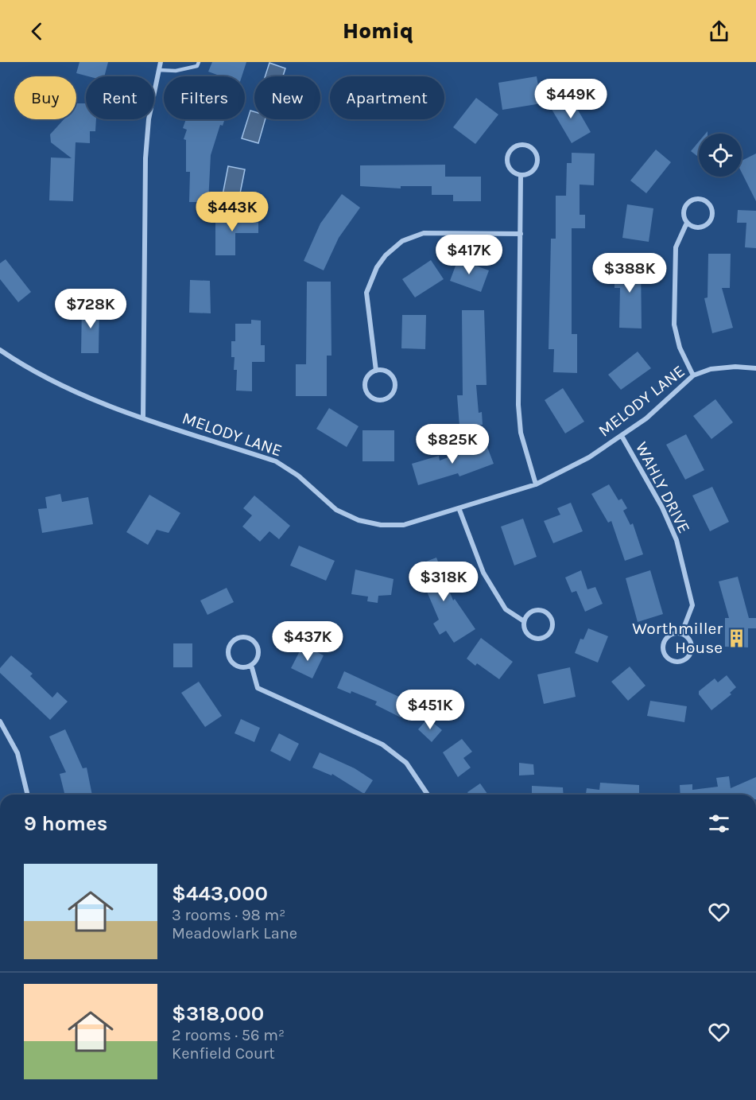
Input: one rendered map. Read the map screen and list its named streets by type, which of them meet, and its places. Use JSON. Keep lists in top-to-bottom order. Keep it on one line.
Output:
{"streets":{"street":["MELODY LANE","WAHLY DRIVE"]},"crossings":[["MELODY LANE","WAHLY DRIVE"]],"places":{"building":["Worthmiller House"]},"page":{"header":"Homiq","chip":["Buy","Rent","Filters","New","Apartment"],"price":["$449K","$443K","$417K","$388K","$728K","$825K","$318K","$437K","$451K"],"heading":"9 homes","list":[{"name":"$443,000","note":"3 rooms · 98 m² · Meadowlark Lane"},{"name":"$318,000","note":"2 rooms · 56 m² · Kenfield Court"}]}}
